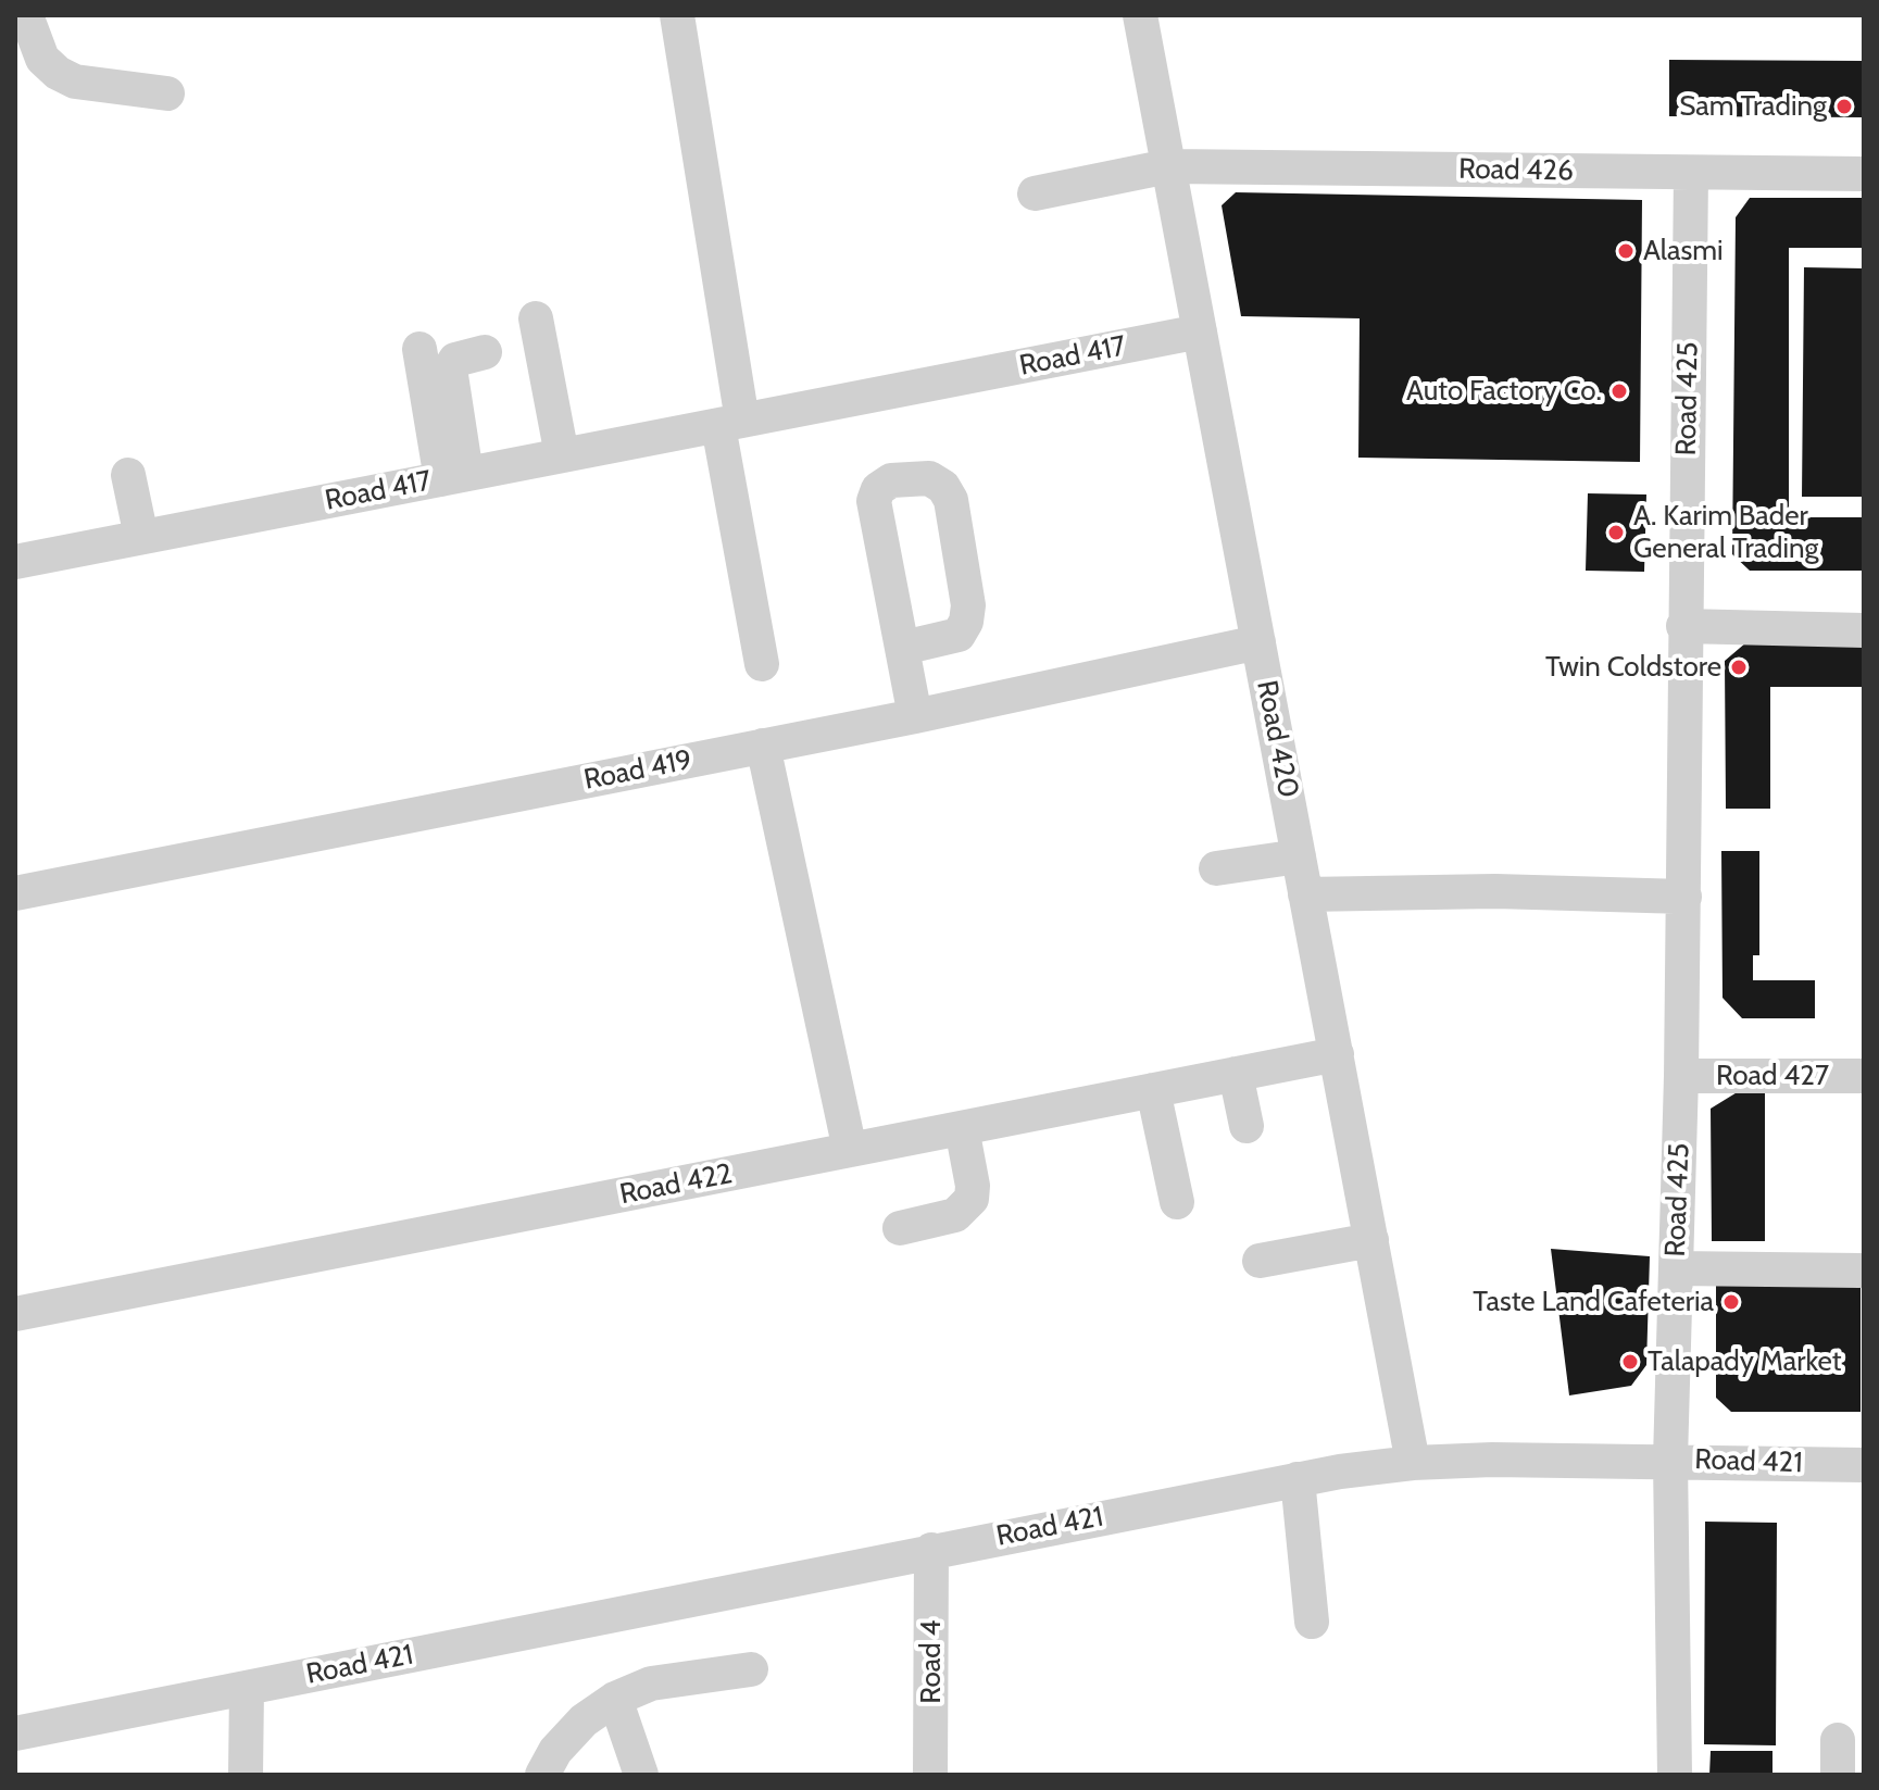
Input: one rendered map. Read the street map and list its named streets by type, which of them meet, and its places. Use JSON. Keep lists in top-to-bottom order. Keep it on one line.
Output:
{"streets":{"street":["Road 426","Road 417","Road 425","Road 420","Road 419","Road 427","Road 422","Road 421","Road 4"]},"crossings":[["Road 426","Road 425"],["Road 426","Road 420"],["Road 417","Road 420"],["Road 425","Road 427"],["Road 425","Road 421"],["Road 420","Road 419"],["Road 420","Road 422"],["Road 420","Road 421"],["Road 421","Road 4"]],"places":["Sam Trading","Alasmi","Auto Factory Co.","A. Karim Bader General Trading","Twin Coldstore","Taste Land Cafeteria","Talapady Market"]}
